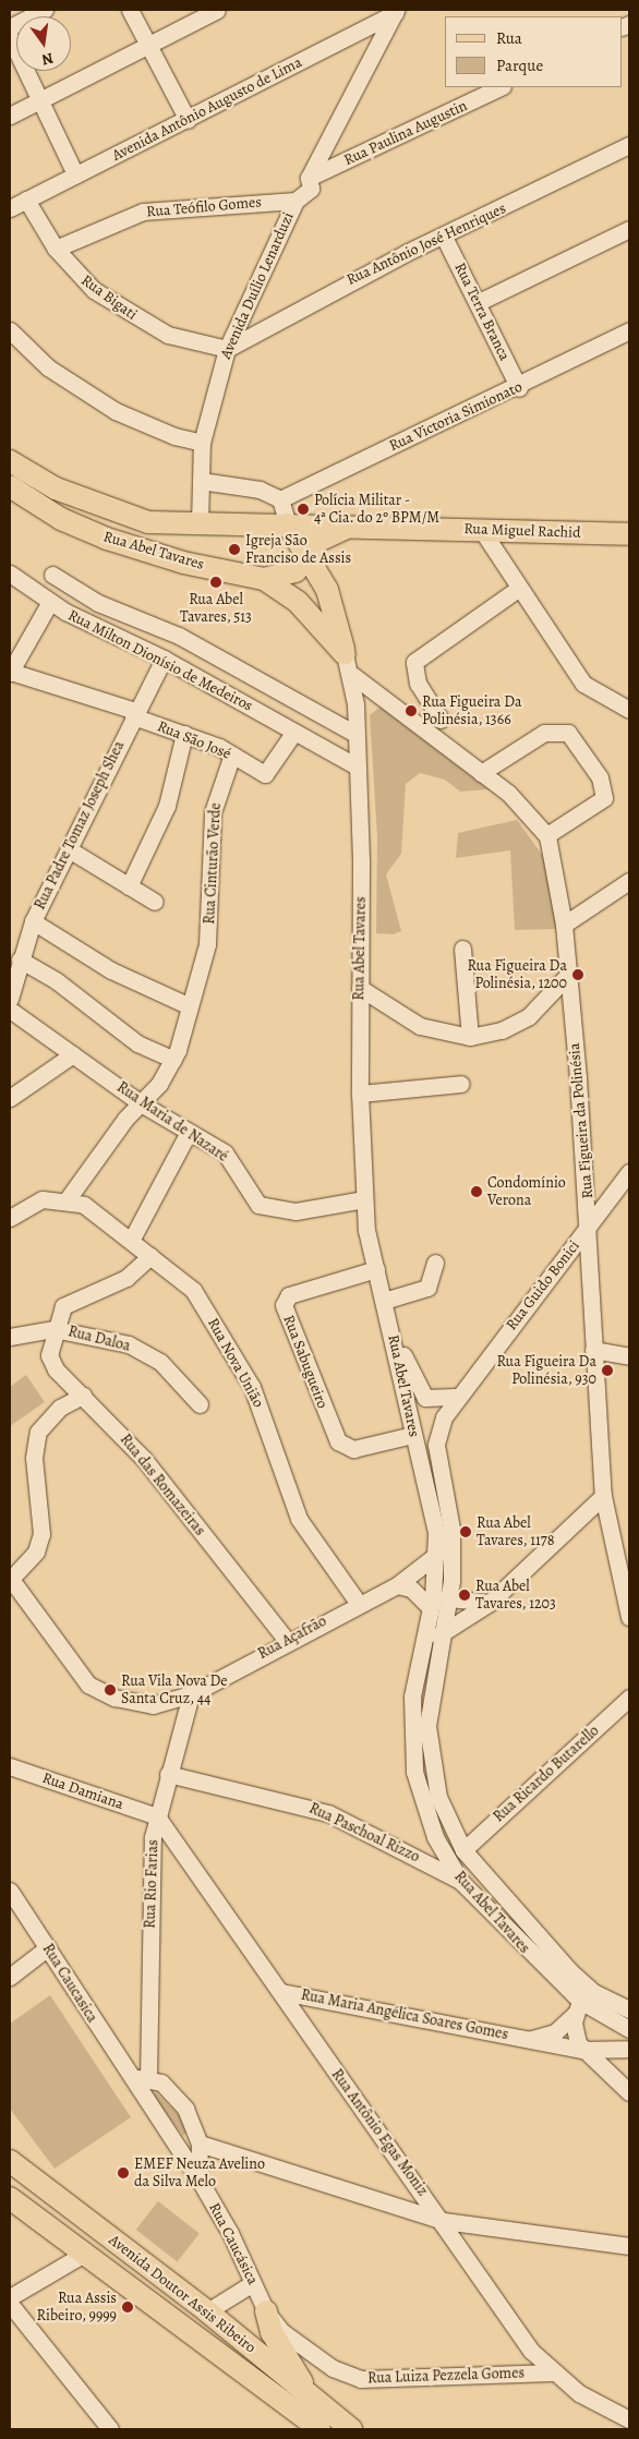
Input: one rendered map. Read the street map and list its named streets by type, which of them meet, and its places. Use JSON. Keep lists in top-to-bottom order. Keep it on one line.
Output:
{"streets":{"main road":["Rua Miguel Rachid","Rua Abel Tavares","Avenida Doutor Assis Ribeiro"],"street":["Avenida Antônio Augusto de Lima","Rua Paulina Augustin","Rua Teófilo Gomes","Rua Antônio José Henriques","Avenida Duílio Lenarduzi","Rua Bigati","Rua Terra Branca","Rua Victoria Simionato","Rua Milton Dionísio de Medeiros","Rua São José","Rua Padre Tomaz Joseph Shea","Rua Cinturão Verde","Rua Figueira da Polinésia","Rua Maria de Nazaré","Rua Guido Bonici","Rua Daloa","Rua Sabugueiro","Rua Nova União","Rua das Romazeiras","Rua Açafrão","Rua Ricardo Butarello","Rua Damiana","Rua Paschoal Rizzo","Rua Rio Farias","Rua Caucasica","Rua Maria Angélica Soares Gomes","Rua Antônio Egas Moniz","Rua Caucásica","Rua Luiza Pezzela Gomes"]},"crossings":[["Avenida Antônio Augusto de Lima","Avenida Duílio Lenarduzi"],["Avenida Antônio Augusto de Lima","Rua Bigati"],["Rua Paulina Augustin","Avenida Duílio Lenarduzi"],["Rua Teófilo Gomes","Avenida Duílio Lenarduzi"],["Rua Teófilo Gomes","Rua Bigati"],["Rua Antônio José Henriques","Avenida Duílio Lenarduzi"],["Rua Antônio José Henriques","Rua Bigati"],["Rua Antônio José Henriques","Rua Terra Branca"],["Avenida Duílio Lenarduzi","Rua Bigati"],["Avenida Duílio Lenarduzi","Rua Abel Tavares"],["Rua Terra Branca","Rua Victoria Simionato"],["Rua Miguel Rachid","Rua Abel Tavares"],["Rua Abel Tavares","Rua Milton Dionísio de Medeiros"],["Rua Abel Tavares","Rua Figueira da Polinésia"],["Rua Abel Tavares","Rua Maria de Nazaré"],["Rua Abel Tavares","Rua Guido Bonici"],["Rua Abel Tavares","Rua Sabugueiro"],["Rua Abel Tavares","Rua Açafrão"],["Rua Abel Tavares","Rua Ricardo Butarello"],["Rua Abel Tavares","Rua Paschoal Rizzo"],["Rua Abel Tavares","Rua Maria Angélica Soares Gomes"],["Rua Milton Dionísio de Medeiros","Rua São José"],["Rua Milton Dionísio de Medeiros","Rua Padre Tomaz Joseph Shea"],["Rua São José","Rua Padre Tomaz Joseph Shea"],["Rua São José","Rua Cinturão Verde"],["Rua Cinturão Verde","Rua Maria de Nazaré"],["Rua Cinturão Verde","Rua Nova União"],["Rua Figueira da Polinésia","Rua Guido Bonici"],["Rua Daloa","Rua das Romazeiras"],["Rua Nova União","Rua Açafrão"],["Rua das Romazeiras","Rua Açafrão"],["Rua Açafrão","Rua Rio Farias"],["Rua Damiana","Rua Rio Farias"],["Rua Damiana","Rua Antônio Egas Moniz"],["Rua Paschoal Rizzo","Rua Rio Farias"],["Rua Rio Farias","Rua Antônio Egas Moniz"],["Rua Caucasica","Rua Caucásica"],["Rua Maria Angélica Soares Gomes","Rua Antônio Egas Moniz"],["Rua Antônio Egas Moniz","Rua Luiza Pezzela Gomes"],["Rua Caucásica","Rua Luiza Pezzela Gomes"]],"places":["Polícia Militar - 4ª Cia. do 2º BPM/M","Igreja São Franciso de Assis","Rua Abel Tavares, 513","Rua Figueira Da Polinésia, 1366","Rua Figueira Da Polinésia, 1200","Condomínio Verona","Rua Figueira Da Polinésia, 930","Rua Abel Tavares, 1178","Rua Abel Tavares, 1203","Rua Vila Nova De Santa Cruz, 44","EMEF Neuza Avelino da Silva Melo","Rua Assis Ribeiro, 9999"],"legend":["Rua","Parque"],"north":"bottom"}
